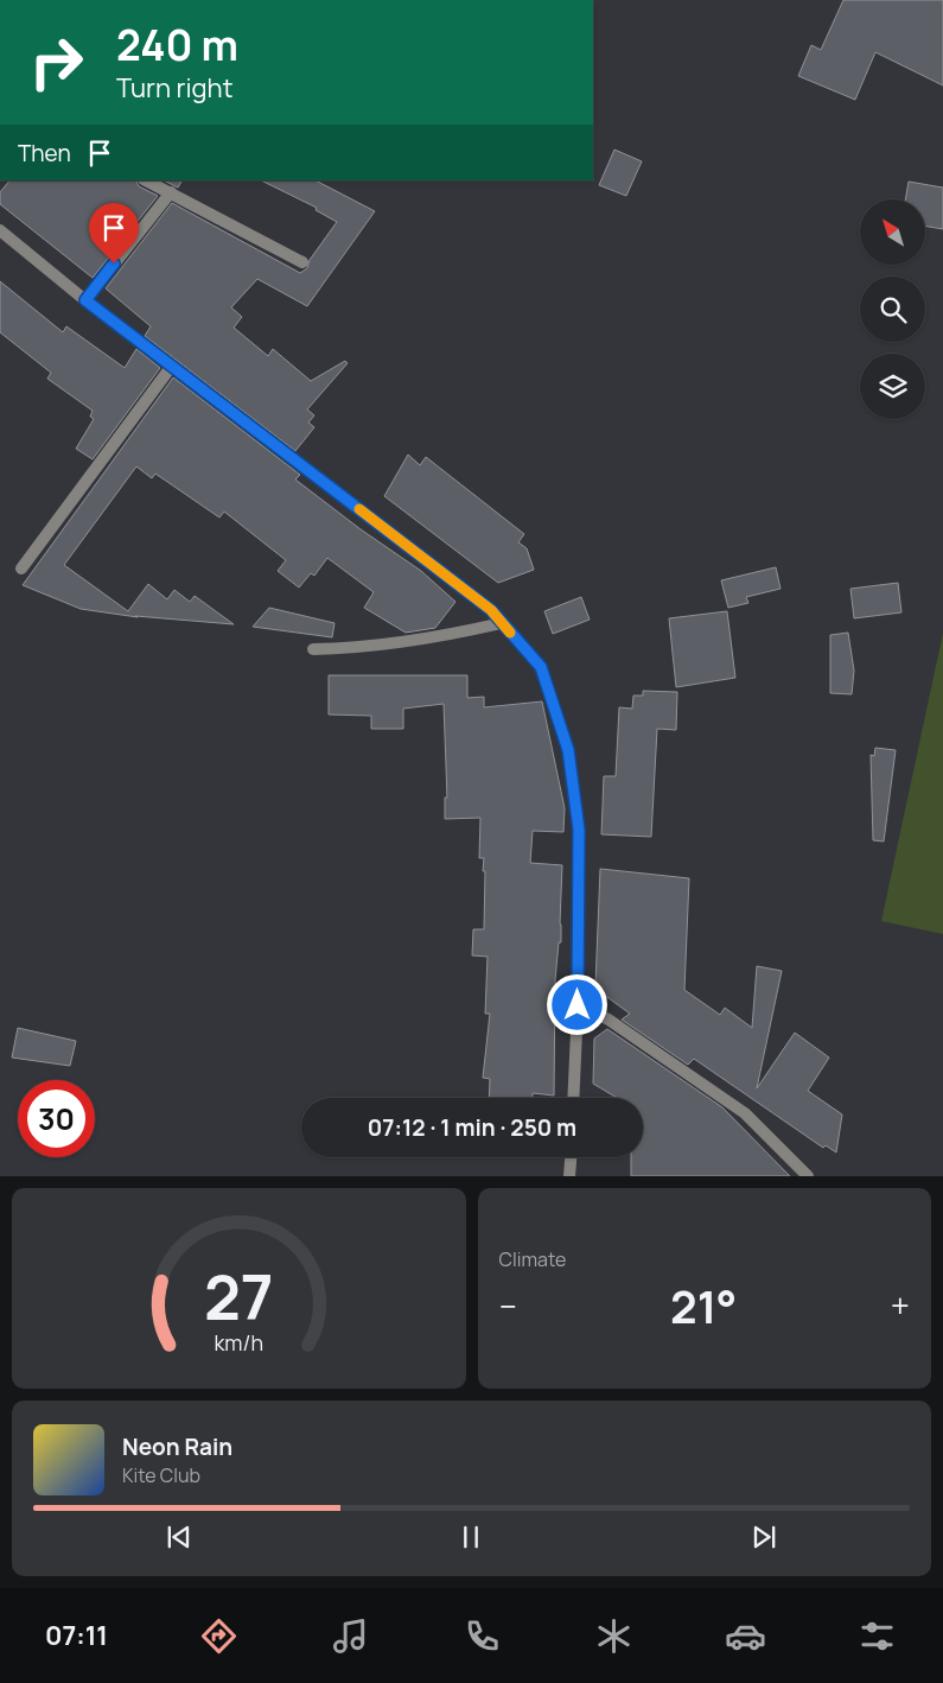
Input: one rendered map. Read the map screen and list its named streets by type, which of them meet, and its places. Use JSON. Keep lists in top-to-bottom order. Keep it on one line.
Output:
{"north":"top left","page":{"turn":["240 m","Turn right"],"then":"Then","limit":"30","trip":"07:12 · 1 min · 250 m","tile":"Climate","heat":["−","21°","+"],"song":["Neon Rain","Kite Club"],"tabs":"07:11","gauge":["27","km/h"]}}
